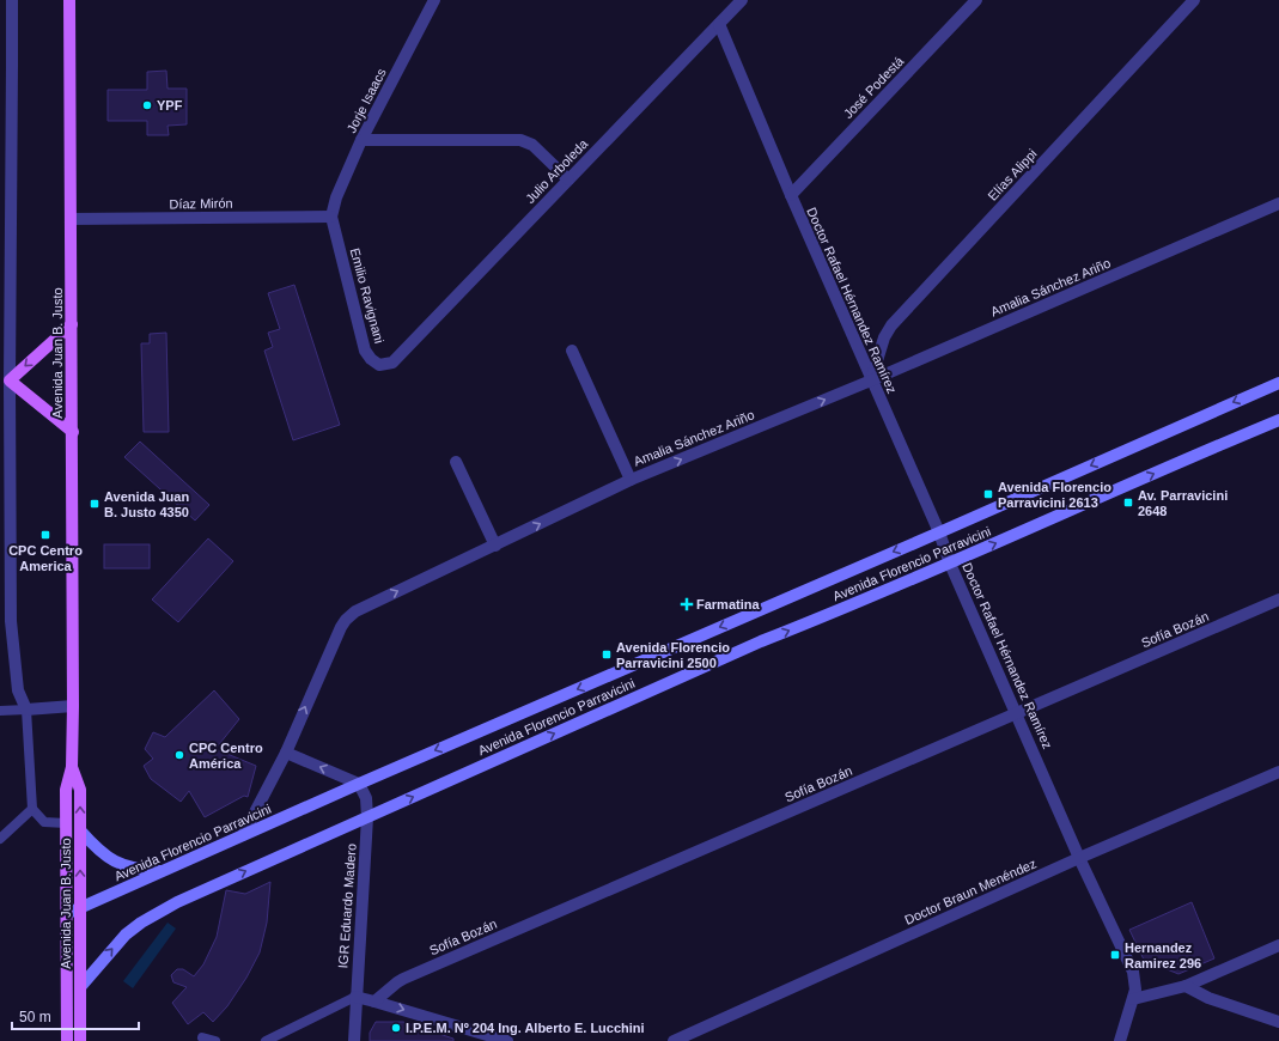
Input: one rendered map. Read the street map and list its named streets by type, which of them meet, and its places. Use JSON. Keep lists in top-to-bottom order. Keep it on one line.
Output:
{"streets":{"main road":["Avenida Juan B. Justo","Avenida Florencio Parravicini"],"street":["José Podestá","Jorje Isaacs","Julio Arboleda","Elías Alippi","Díaz Mirón","Amalia Sánchez Ariño","Emilio Ravignani","Doctor Rafael Hérnandez Ramírez","Sofía Bozán","Doctor Braun Menéndez","IGR Eduardo Madero"]},"crossings":[["José Podestá","Doctor Rafael Hérnandez Ramírez"],["Jorje Isaacs","Díaz Mirón"],["Jorje Isaacs","Emilio Ravignani"],["Julio Arboleda","Emilio Ravignani"],["Julio Arboleda","Doctor Rafael Hérnandez Ramírez"],["Elías Alippi","Amalia Sánchez Ariño"],["Elías Alippi","Doctor Rafael Hérnandez Ramírez"],["Díaz Mirón","Emilio Ravignani"],["Díaz Mirón","Avenida Juan B. Justo"],["Amalia Sánchez Ariño","Doctor Rafael Hérnandez Ramírez"],["Amalia Sánchez Ariño","Avenida Florencio Parravicini"],["Doctor Rafael Hérnandez Ramírez","Avenida Florencio Parravicini"],["Doctor Rafael Hérnandez Ramírez","Sofía Bozán"],["Doctor Rafael Hérnandez Ramírez","Doctor Braun Menéndez"],["Avenida Juan B. Justo","Avenida Florencio Parravicini"],["Avenida Florencio Parravicini","IGR Eduardo Madero"]],"one_way":["Amalia Sánchez Ariño"],"places":{"other":["YPF","CPC Centro América","I.P.E.M. Nº 204 Ing. Alberto E. Lucchini"],"transit":["Avenida Florencio Parravicini 2613","Av. Parravicini 2648","Avenida Juan B. Justo 4350","CPC Centro America","Avenida Florencio Parravicini 2500","Hernandez Ramirez 296"],"health":["Farmatina"]},"scale_bar":"50 m"}
